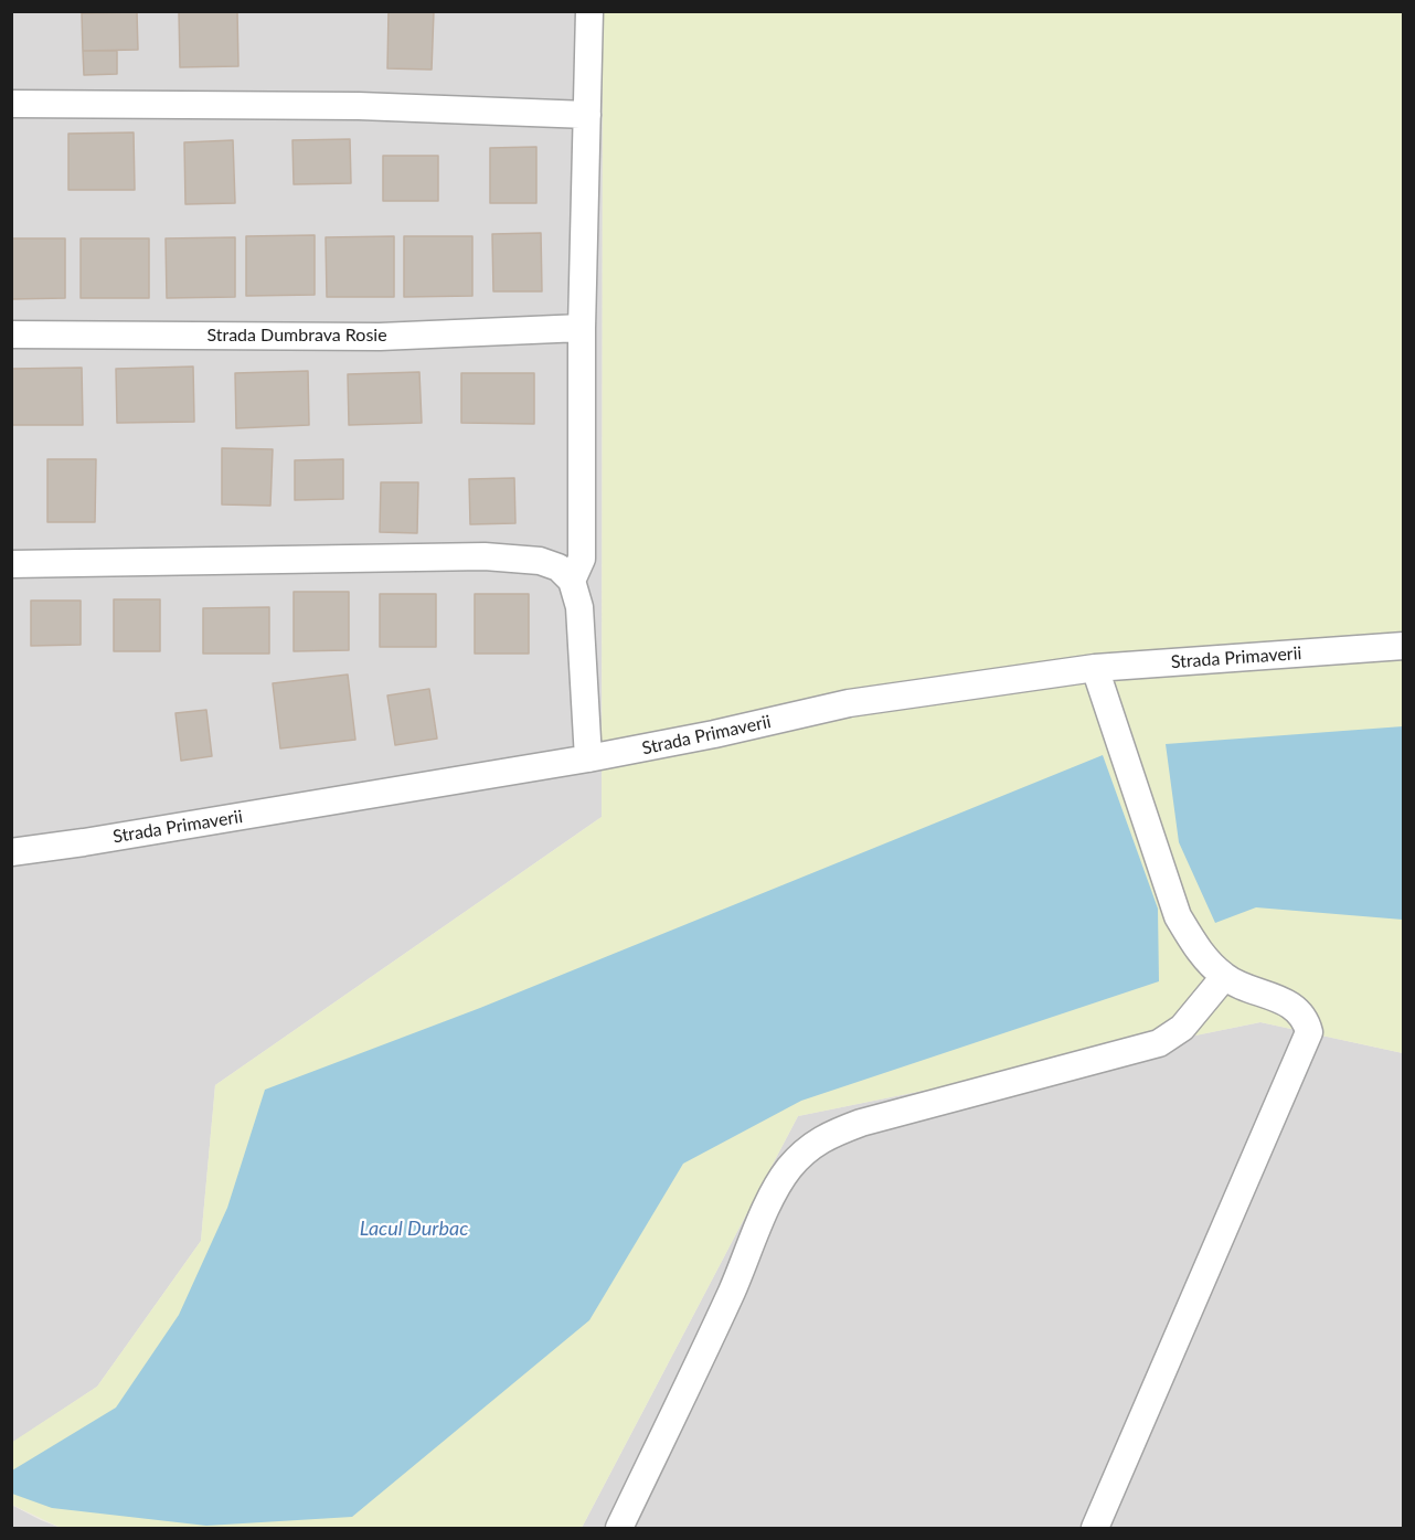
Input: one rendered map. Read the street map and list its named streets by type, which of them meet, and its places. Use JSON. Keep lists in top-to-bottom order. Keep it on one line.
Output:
{"streets":{"street":["Strada Dumbrava Rosie","Strada Primaverii"]},"water":["Lacul Durbac"]}
